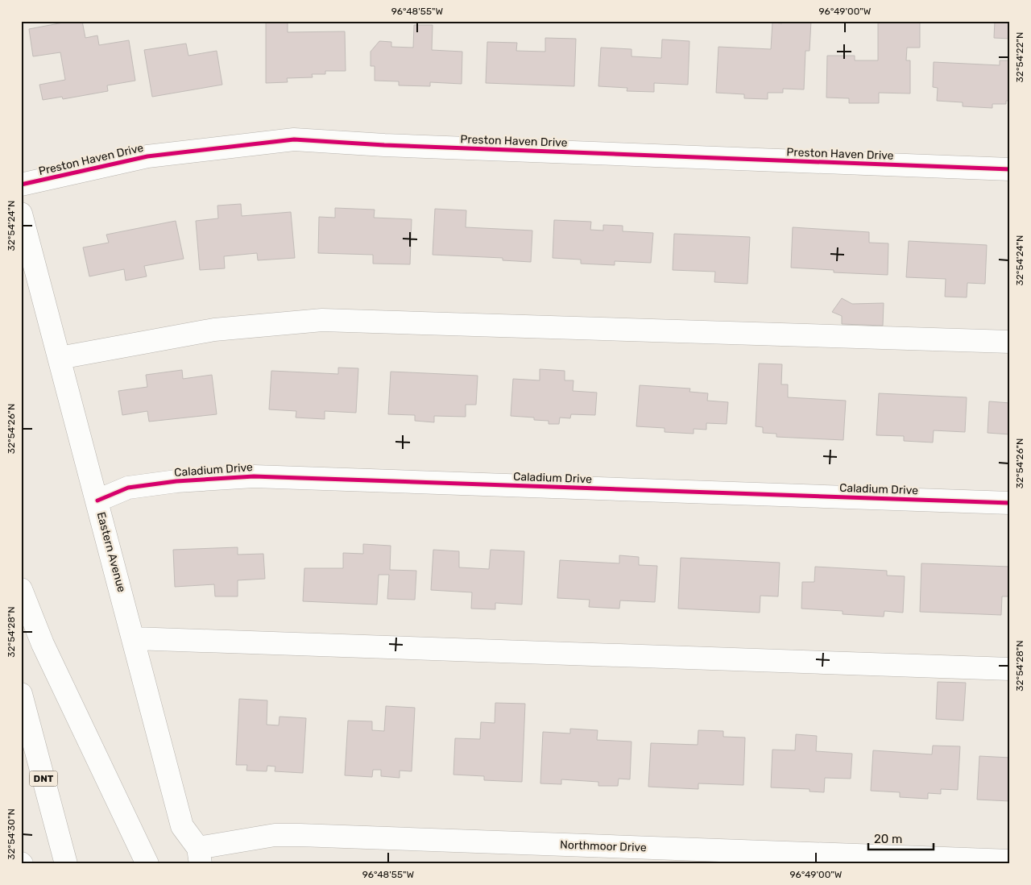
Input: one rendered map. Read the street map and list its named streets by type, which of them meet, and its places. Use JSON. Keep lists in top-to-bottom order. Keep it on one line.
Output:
{"streets":{"main road":["Preston Haven Drive","Caladium Drive","Eastern Avenue","DNT","Northmoor Drive"]},"crossings":[["Caladium Drive","Eastern Avenue"],["Eastern Avenue","Northmoor Drive"]],"scale_bar":"20 m","coordinates":["96°48'55\"W","96°49'00\"W","32°54'22\"N","32°54'24\"N","32°54'26\"N","32°54'28\"N","32°54'30\"N"]}
